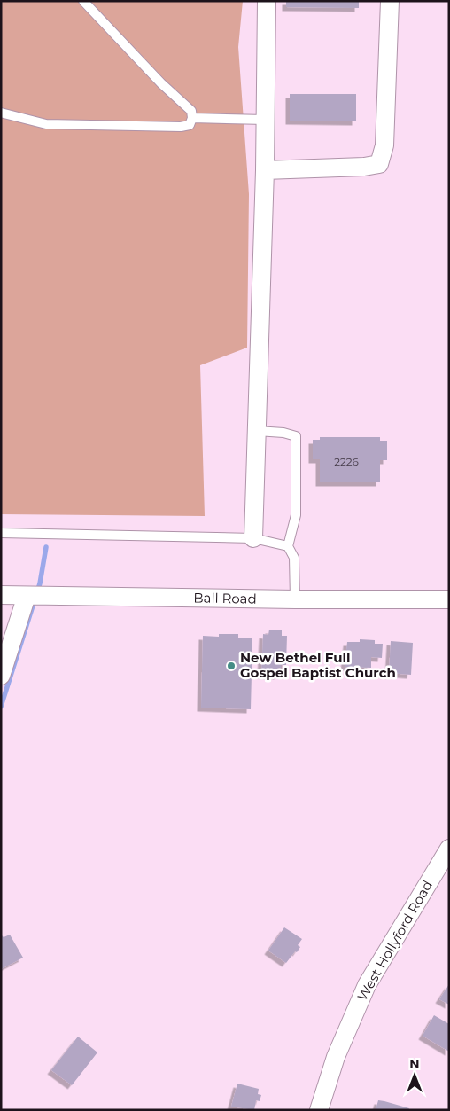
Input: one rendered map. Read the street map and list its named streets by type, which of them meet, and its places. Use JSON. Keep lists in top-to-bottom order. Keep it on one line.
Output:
{"streets":{"street":["Ball Road","West Hollyford Road"]},"places":["New Bethel Full Gospel Baptist Church"],"house_numbers":["2226"],"north":"top"}
